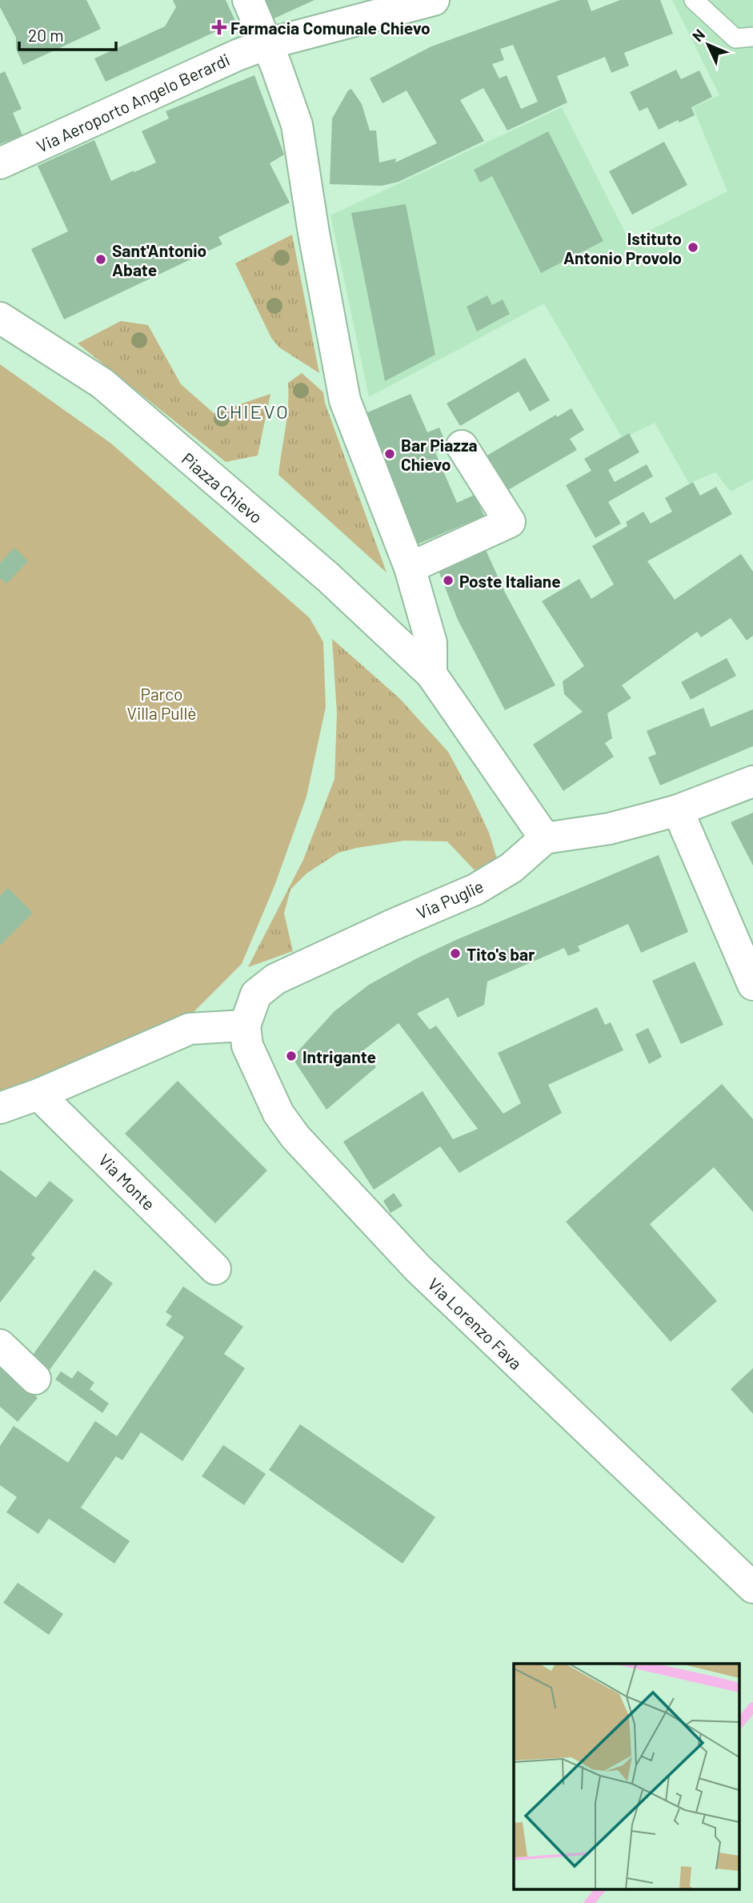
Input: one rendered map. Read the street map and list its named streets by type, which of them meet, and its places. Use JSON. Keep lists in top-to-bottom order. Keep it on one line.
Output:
{"streets":{"street":["Via Aeroporto Angelo Berardi","Piazza Chievo","Via Puglie","Via Monte","Via Lorenzo Fava"]},"crossings":[["Piazza Chievo","Via Puglie"],["Via Puglie","Via Lorenzo Fava"]],"districts":["CHIEVO"],"parks":["Parco Villa Pullè"],"places":{"health":["Farmacia Comunale Chievo"],"other":["Istituto Antonio Provolo","Sant'Antonio Abate","Bar Piazza Chievo","Poste Italiane","Tito's bar","Intrigante"]},"scale_bar":"20 m","north":"top left"}
